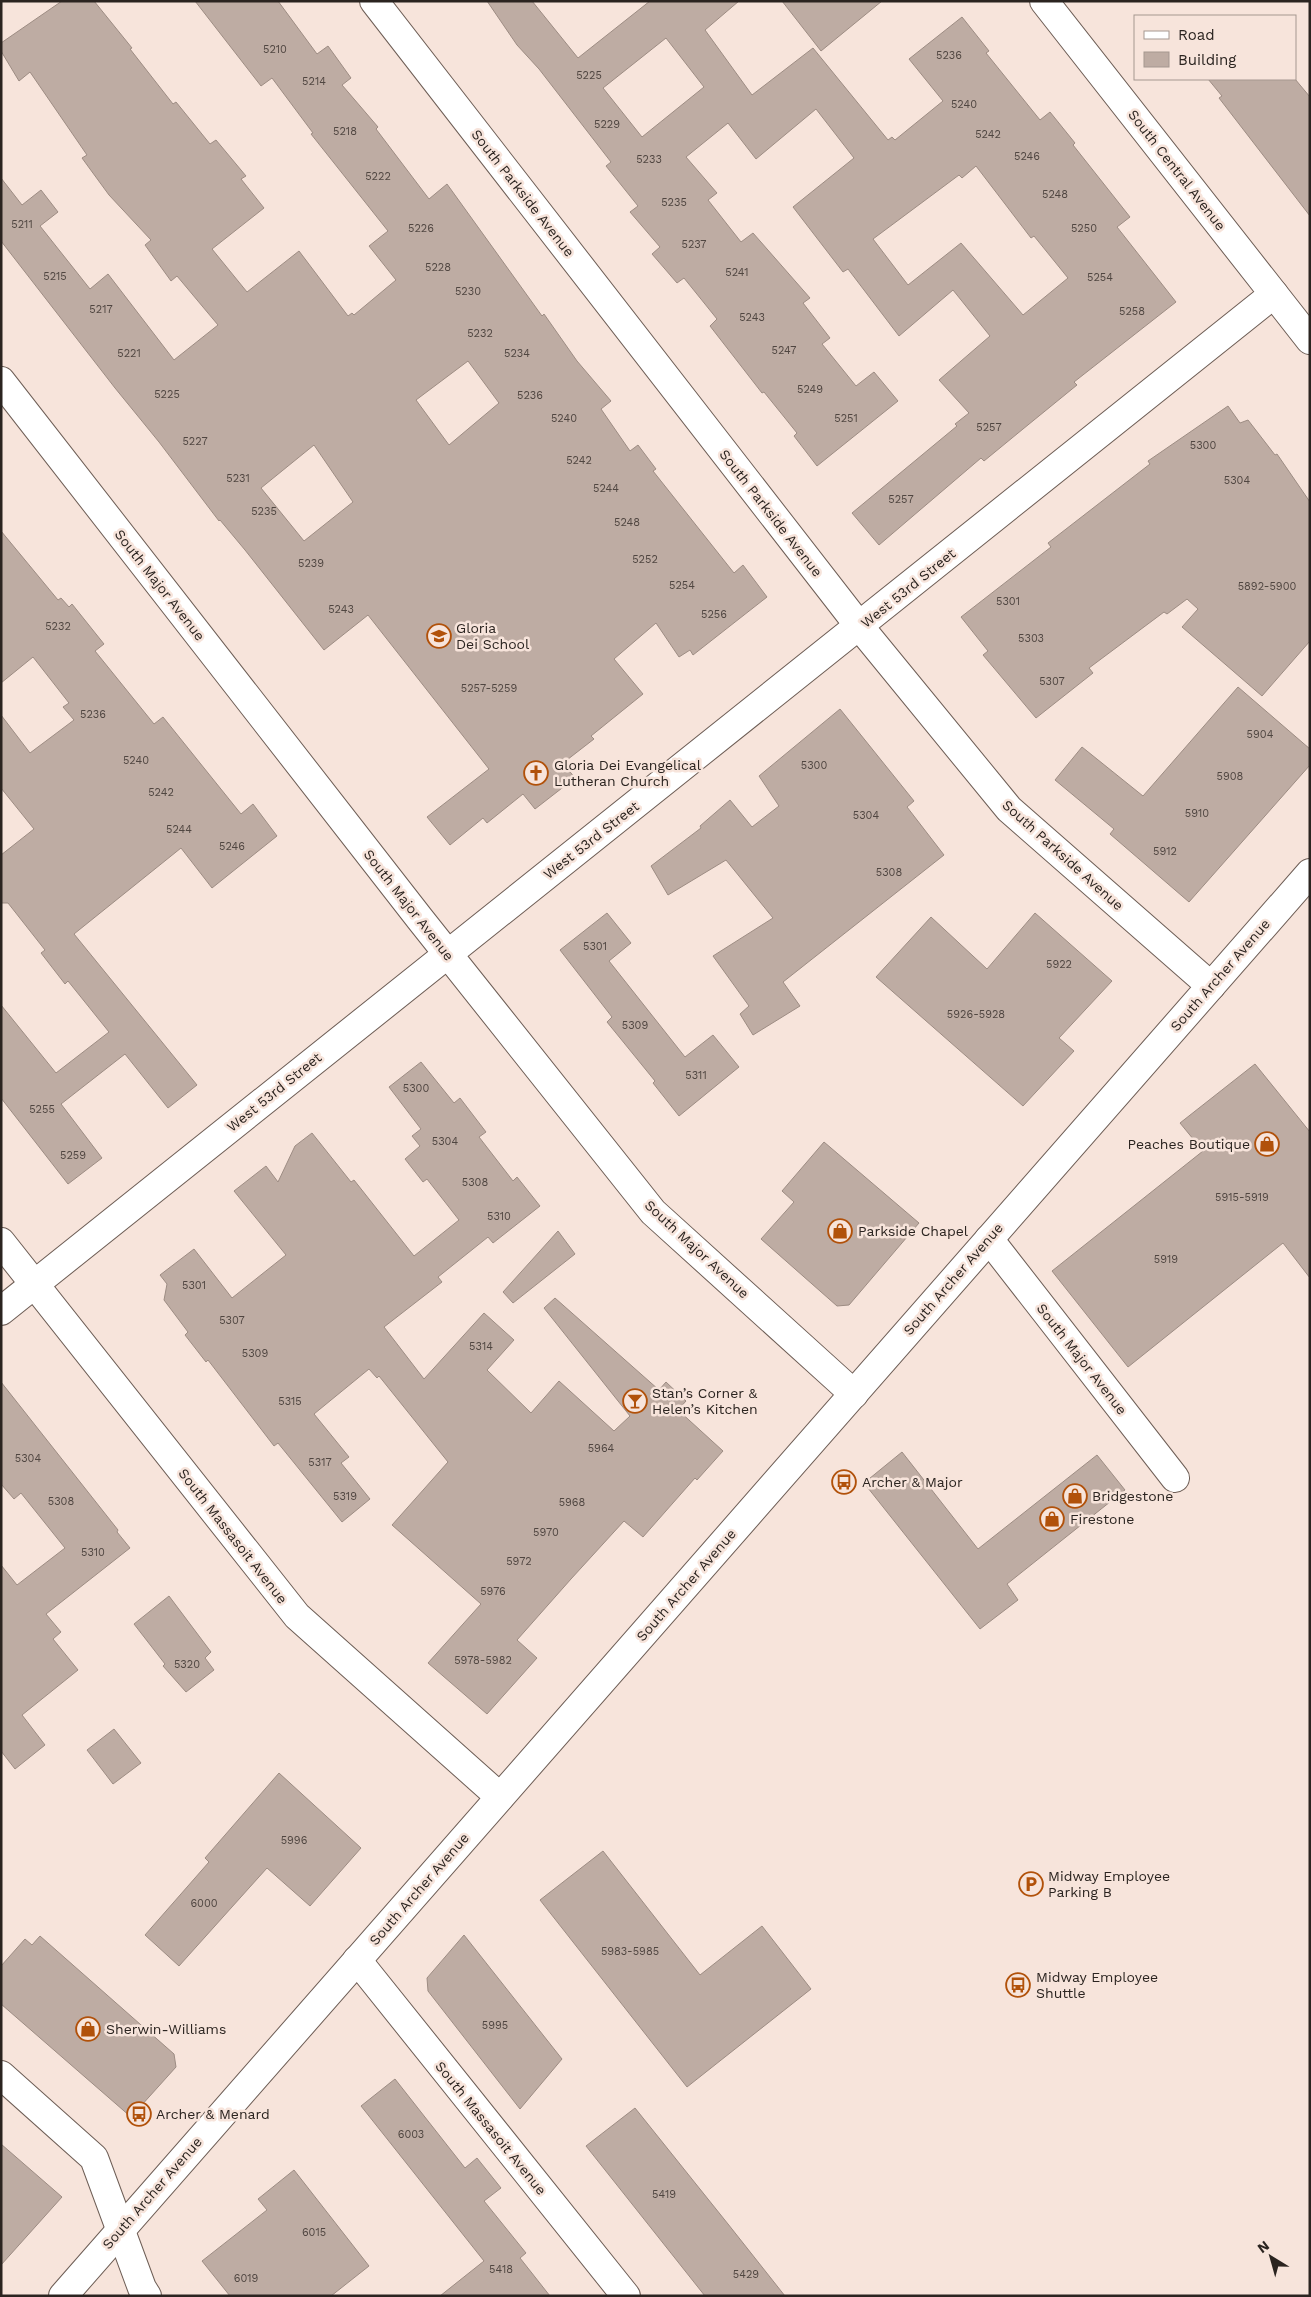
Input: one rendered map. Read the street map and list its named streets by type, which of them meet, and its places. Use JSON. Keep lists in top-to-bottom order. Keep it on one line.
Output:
{"streets":{"street":["South Central Avenue","South Parkside Avenue","South Major Avenue","West 53rd Street","South Archer Avenue","South Massasoit Avenue"]},"crossings":[["South Central Avenue","West 53rd Street"],["South Parkside Avenue","West 53rd Street"],["South Parkside Avenue","South Archer Avenue"],["South Major Avenue","West 53rd Street"],["South Major Avenue","South Archer Avenue"],["West 53rd Street","South Massasoit Avenue"],["South Archer Avenue","South Massasoit Avenue"]],"places":{"school or university":["Gloria Dei School"],"church":["Gloria Dei Evangelical Lutheran Church"],"shop":["Peaches Boutique","Parkside Chapel","Bridgestone","Firestone","Sherwin-Williams"],"bar":["Stan’s Corner & Helen’s Kitchen"],"bus stop":["Archer & Major","Midway Employee Shuttle","Archer & Menard"],"parking":["Midway Employee Parking B"]},"house_numbers":["5210","5236","5225","5214","5240","5229","5218","5242","5246","5233","5222","5248","5235","5211","5226","5250","5237","5228","5241","5215","5254","5230","5217","5258","5243","5232","5247","5221","5234","5249","5225","5236","5240","5251","5257","5227","5300","5242","5231","5304","5244","5257","5235","5248","5252","5239","5254","5892-5900","5301","5243","5256","5232","5303","5307","5257-5259","5236","5904","5240","5300","5908","5242","5910","5304","5244","5246","5912","5308","5301","5922","5926-5928","5309","5311","5300","5255","5304","5259","5308","5915-5919","5310","5919","5301","5307","5314","5309","5315","5964","5304","5317","5319","5308","5968","5970","5310","5972","5976","5978-5982","5320","5996","6000","5983-5985","5995","6003","5419","6015","5418","5429","6019"],"legend":["Road","Building"],"north":"top left"}
